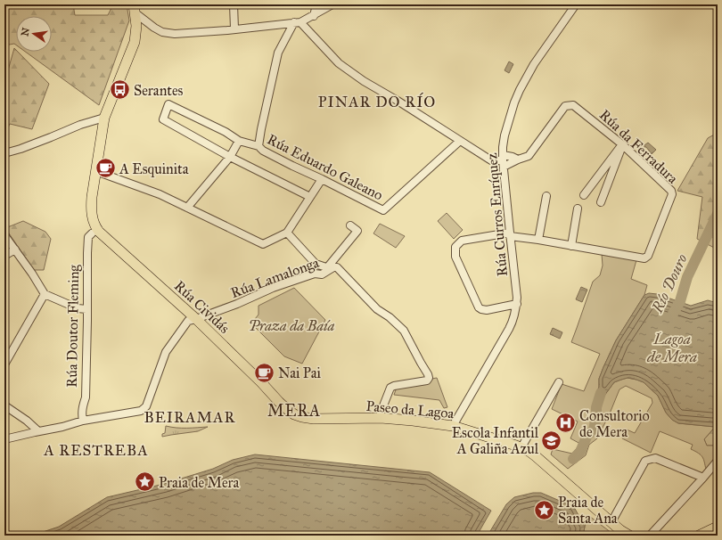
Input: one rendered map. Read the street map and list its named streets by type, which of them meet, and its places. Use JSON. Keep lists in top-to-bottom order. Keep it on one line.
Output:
{"streets":{"main road":["Rúa Cividás","Rúa Doutor Fleming","Paseo da Lagoa"],"street":["Rúa da Ferradura","Rúa Eduardo Galeano","Rúa Curros Enríquez","Rúa Lamalonga"]},"crossings":[["Rúa da Ferradura","Rúa Curros Enríquez"],["Rúa Curros Enríquez","Paseo da Lagoa"],["Rúa Lamalonga","Rúa Cividás"],["Rúa Lamalonga","Rúa Doutor Fleming"],["Rúa Lamalonga","Paseo da Lagoa"],["Rúa Cividás","Rúa Doutor Fleming"],["Rúa Cividás","Paseo da Lagoa"]],"districts":["PINAR DO RÍO","MERA","BEIRAMAR","A RESTREBA"],"water":["Río Douro","Lagoa de Mera"],"parks":["Praza da Baía"],"places":{"bus stop":["Serantes"],"cafe":["A Esquinita","Nai Pai"],"hospital":["Consultorio de Mera"],"school or university":["Escola Infantil A Galiña Azul"],"place":["Praia de Mera","Praia de Santa Ana"]},"north":"left"}
